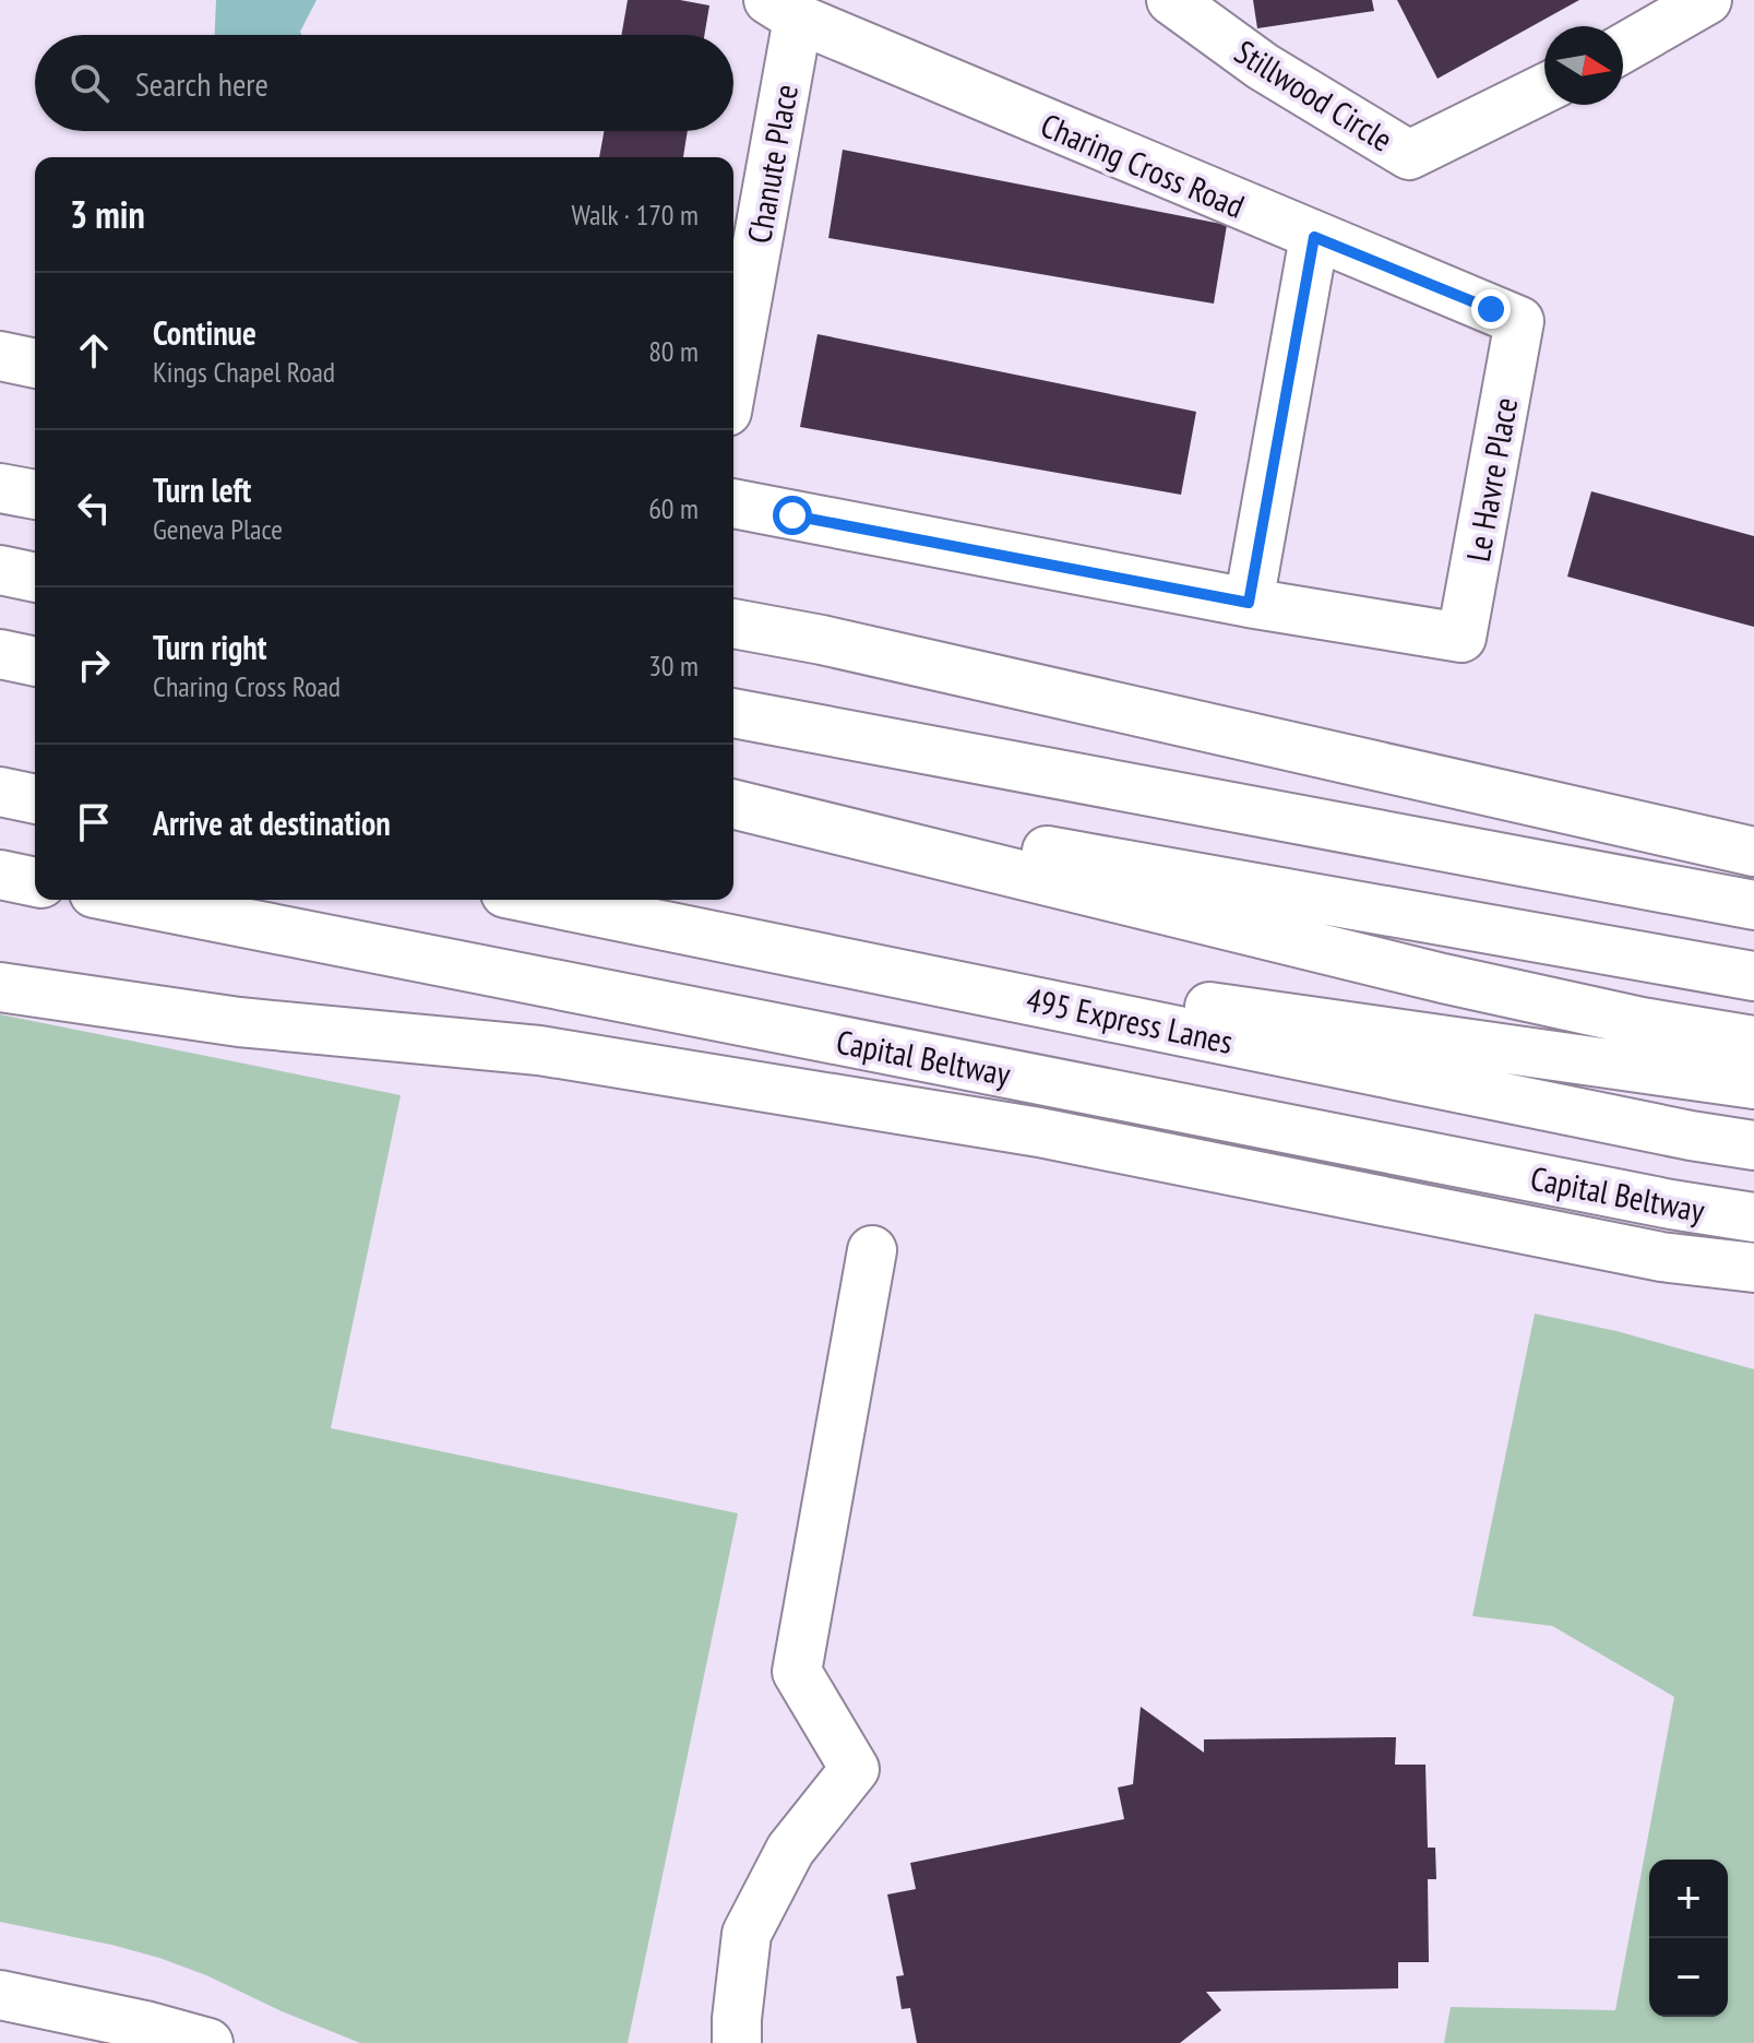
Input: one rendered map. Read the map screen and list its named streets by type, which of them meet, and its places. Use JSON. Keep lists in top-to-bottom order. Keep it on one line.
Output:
{"streets":{"main road":["Stillwood Circle","Chanute Place","Charing Cross Road","Le Havre Place","495 Express Lanes","Capital Beltway"]},"crossings":[["Chanute Place","Charing Cross Road"],["Charing Cross Road","Le Havre Place"]],"north":"right","page":{"search":"Search here","heading":["3 min","Walk · 170 m"],"list":[["Continue","Kings Chapel Road","80 m"],["Turn left","Geneva Place","60 m"],["Turn right","Charing Cross Road","30 m"],"Arrive at destination"],"map_buttons":["+","−"]}}
